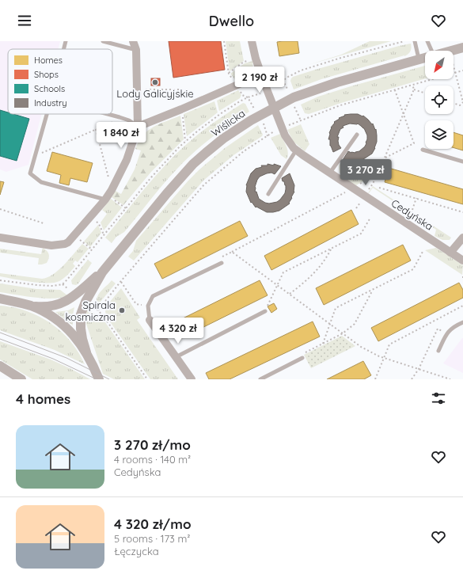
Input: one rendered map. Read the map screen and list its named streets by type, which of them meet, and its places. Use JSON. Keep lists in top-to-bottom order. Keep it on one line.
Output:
{"streets":{"street":["Wiślicka","Cedyńska"]},"crossings":[["Wiślicka","Cedyńska"]],"places":["Lody Galicyjskie","Spirala kosmiczna"],"legend":["Homes","Shops","Schools","Industry"],"north":"bottom left","page":{"header":"Dwello","price":["2 190 zł","1 840 zł","3 270 zł","4 320 zł"],"heading":"4 homes","list":[{"name":"3 270 zł/mo","note":"4 rooms · 140 m² · Cedyńska"},{"name":"4 320 zł/mo","note":"5 rooms · 173 m² · Łęczycka"}]}}
